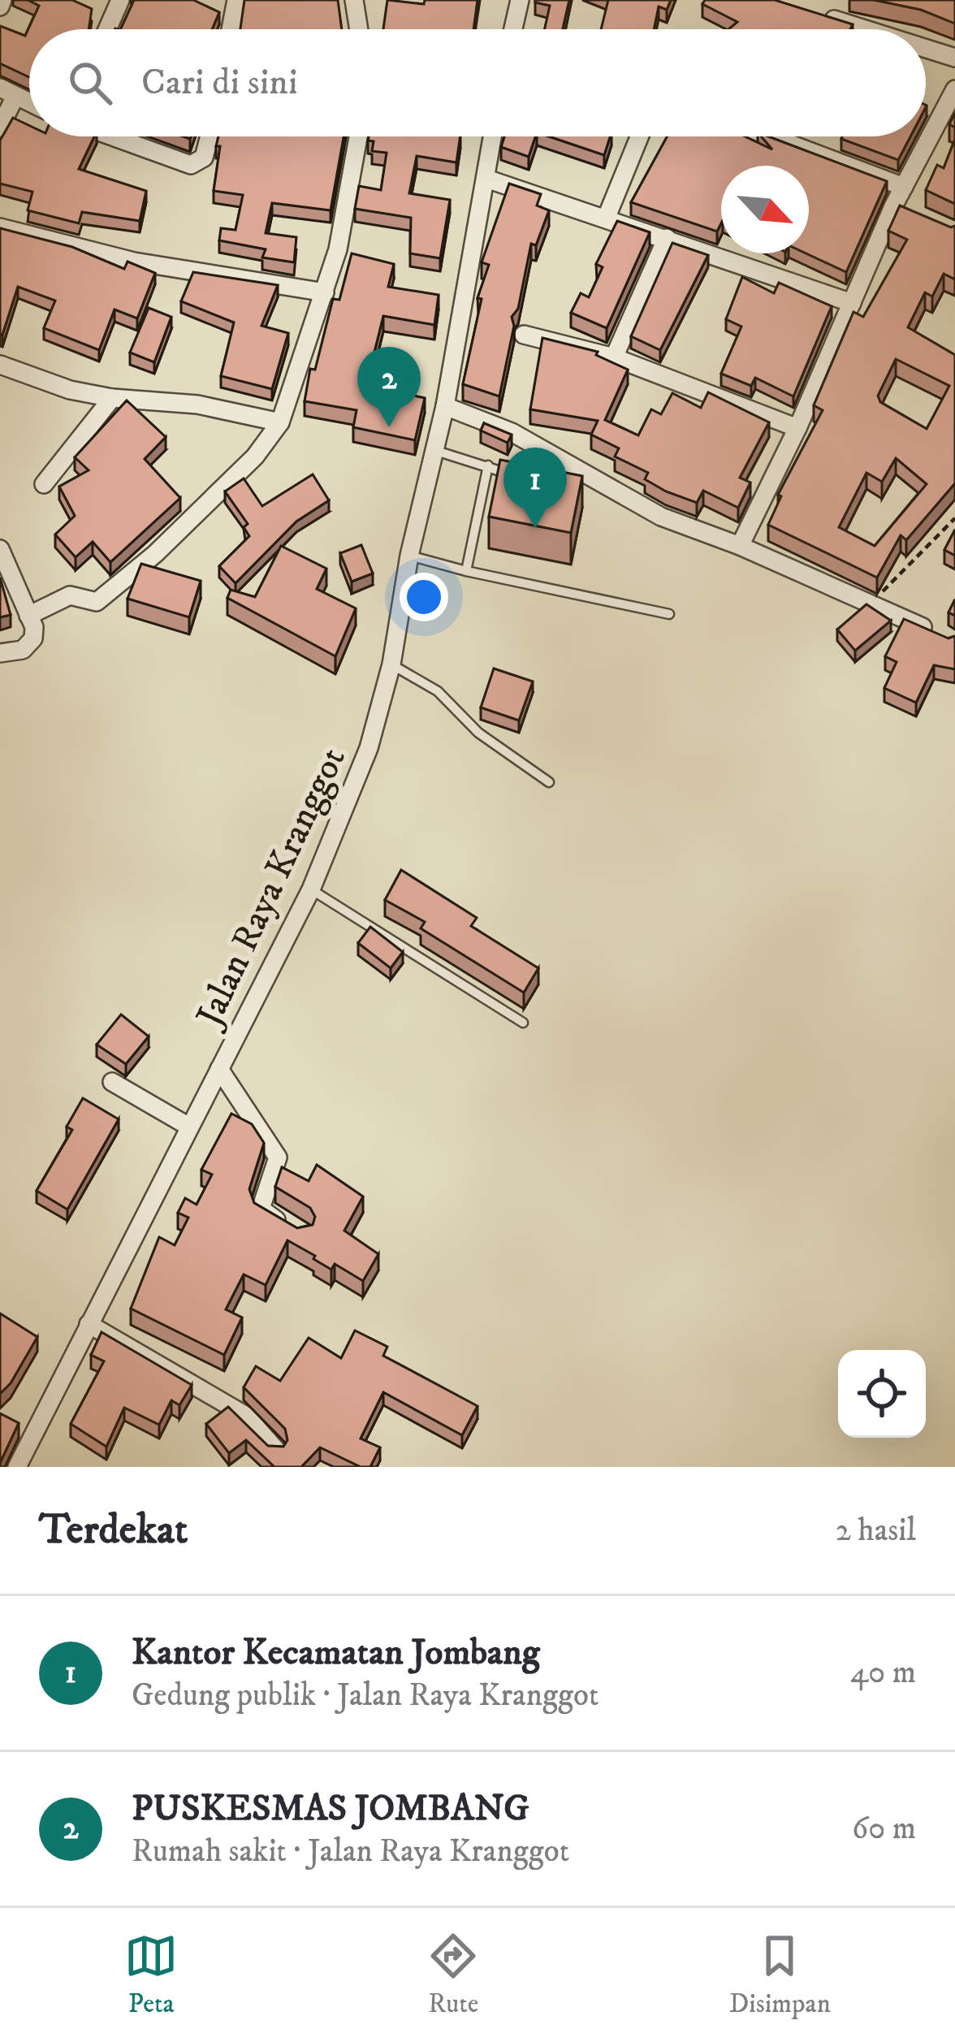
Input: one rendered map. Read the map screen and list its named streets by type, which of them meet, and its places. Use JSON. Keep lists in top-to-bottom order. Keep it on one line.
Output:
{"streets":{"street":["Jalan Raya Kranggot"]},"north":"bottom right","page":{"search":"Cari di sini","pins":["2","1"],"heading":["Terdekat","2 hasil"],"list":[{"mark":"1","name":"Kantor Kecamatan Jombang","note":"Gedung publik · Jalan Raya Kranggot","value":"40 m"},{"mark":"2","name":"PUSKESMAS JOMBANG","note":"Rumah sakit · Jalan Raya Kranggot","value":"60 m"}],"nav":["Peta","Rute","Disimpan"]}}
